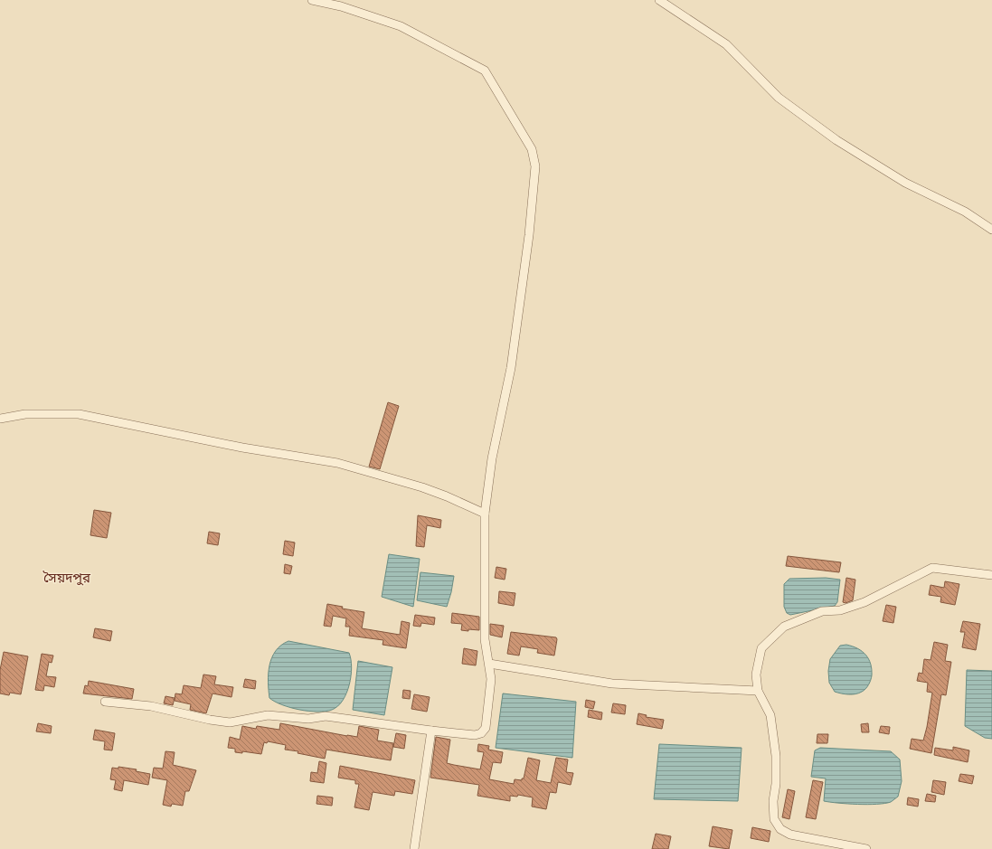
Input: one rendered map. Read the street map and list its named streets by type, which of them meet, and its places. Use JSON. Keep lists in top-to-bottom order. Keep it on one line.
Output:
{"districts":["সৈয়দপুর"]}
